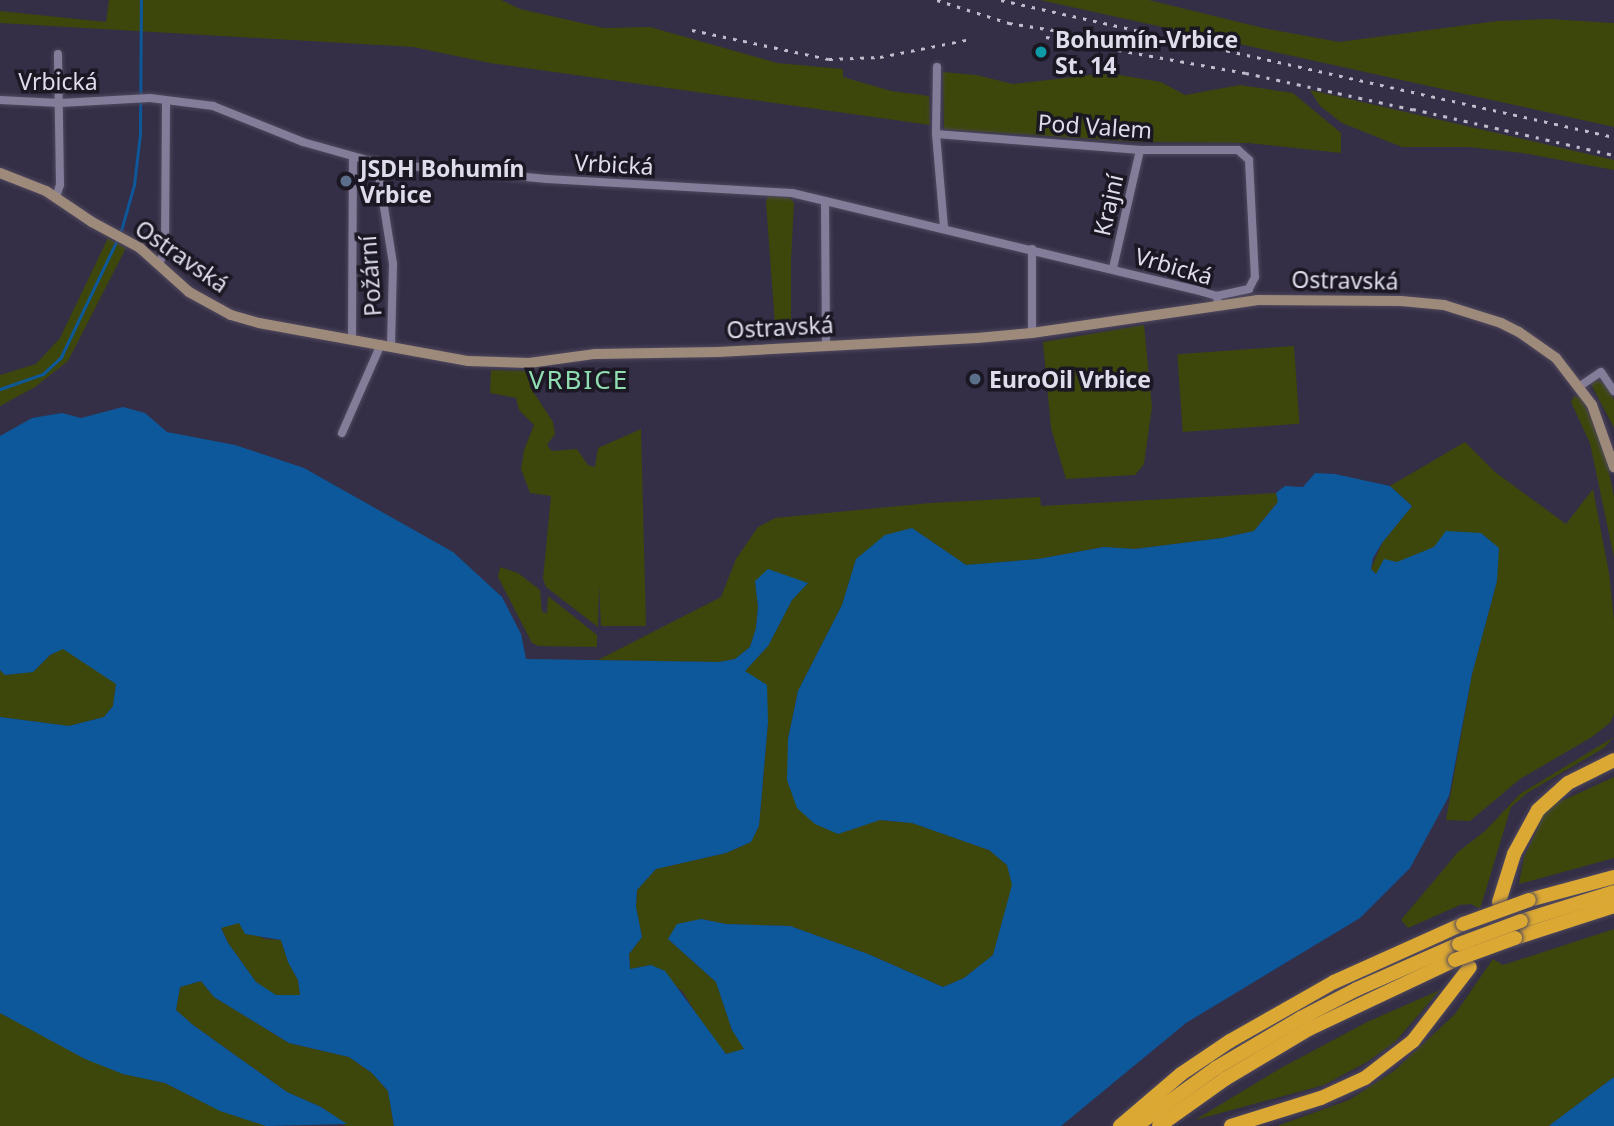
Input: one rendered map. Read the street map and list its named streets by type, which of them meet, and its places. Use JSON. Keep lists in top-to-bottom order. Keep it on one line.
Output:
{"streets":{"main road":["Ostravská"],"street":["Vrbická","Pod Valem","Krajní","Požární"]},"crossings":[["Vrbická","Pod Valem"],["Vrbická","Krajní"],["Vrbická","Ostravská"],["Vrbická","Požární"],["Pod Valem","Krajní"],["Pod Valem","Ostravská"],["Ostravská","Požární"]],"districts":["VRBICE"],"places":["Bohumín-Vrbice St. 14","JSDH Bohumín Vrbice","EuroOil Vrbice"]}
